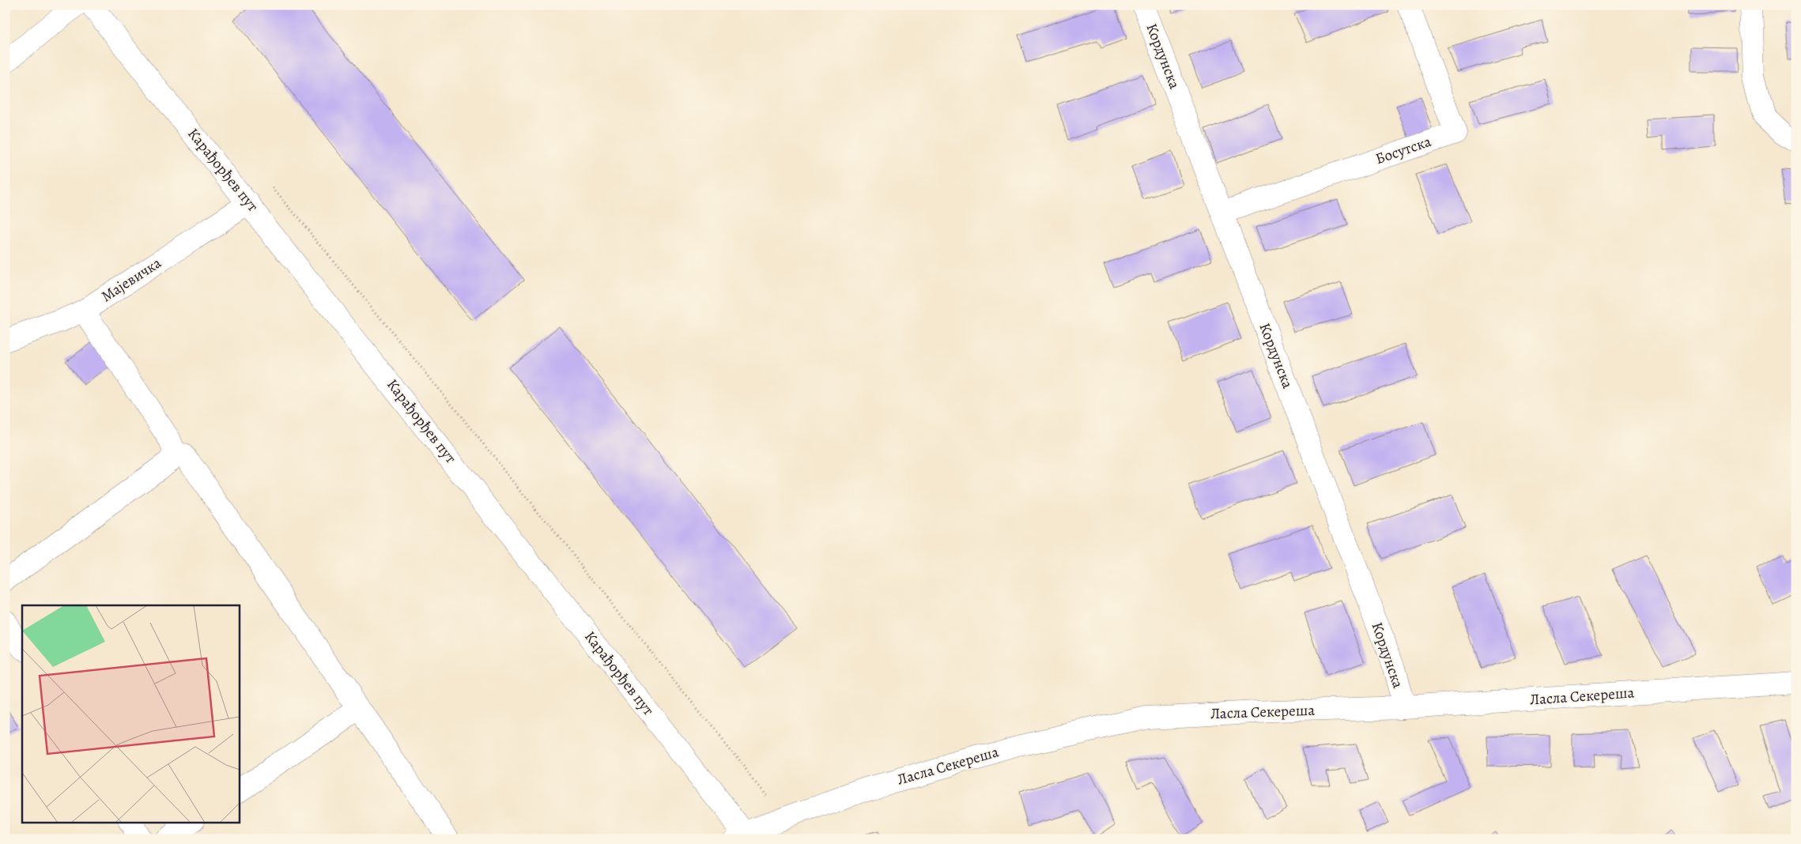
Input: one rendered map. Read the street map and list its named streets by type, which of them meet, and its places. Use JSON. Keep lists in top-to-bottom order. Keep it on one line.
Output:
{"streets":{"street":["Кордунска","Босутска","Карађорђев пут","Мајевичка","Ласла Секереша"]},"crossings":[["Кордунска","Босутска"],["Кордунска","Ласла Секереша"],["Карађорђев пут","Мајевичка"],["Карађорђев пут","Ласла Секереша"]]}
